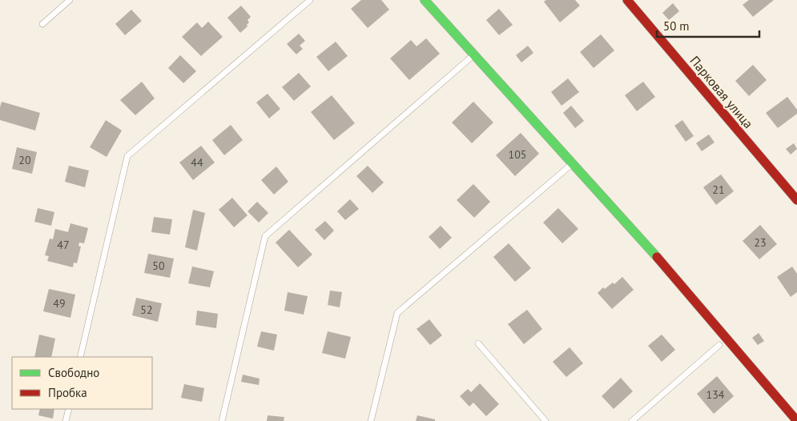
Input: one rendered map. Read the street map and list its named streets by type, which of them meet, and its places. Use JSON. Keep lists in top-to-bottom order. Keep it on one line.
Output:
{"streets":{"street":["Парковая улица"]},"house_numbers":["105","20","44","21","23","47","50","49","52","134"],"legend":["Свободно","Пробка"],"scale_bar":"50 m"}
